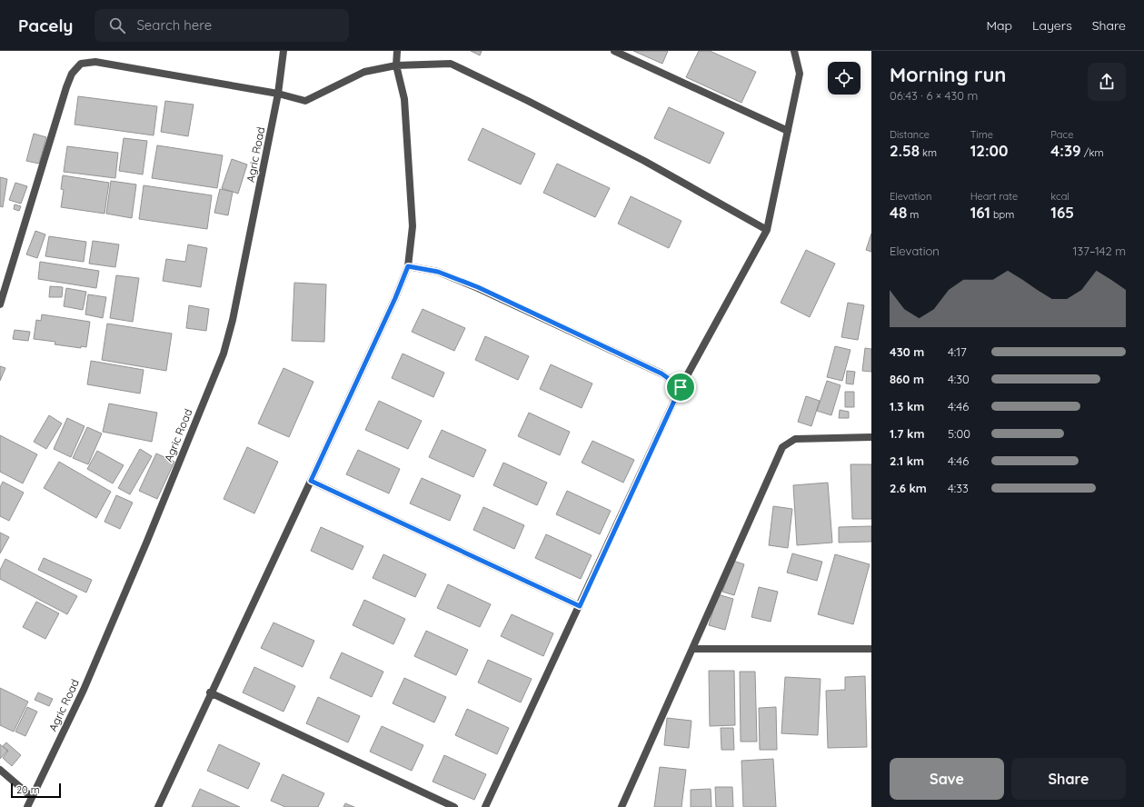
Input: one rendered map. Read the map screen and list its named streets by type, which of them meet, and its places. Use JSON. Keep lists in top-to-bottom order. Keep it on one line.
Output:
{"streets":{"street":["Agric Road"]},"scale_bar":"20 m","page":{"header":"Pacely","search":"Search here","nav":["Map","Layers","Share"],"heading":["Morning run","06:43 · 6 × 430 m"],"stats":[["Distance","2.58 km"],["Time","12:00"],["Pace","4:39 /km"],["Elevation","48 m"],["Heart rate","161 bpm"],["kcal","165"]],"chart":["Elevation","137–142 m"],"list":[{"name":"430 m","note":"4:17"},{"name":"860 m","note":"4:30"},{"name":"1.3 km","note":"4:46"},{"name":"1.7 km","note":"5:00"},{"name":"2.1 km","note":"4:46"},{"name":"2.6 km","note":"4:33"}],"buttons":["Save","Share"],"scale":"20 m"}}
